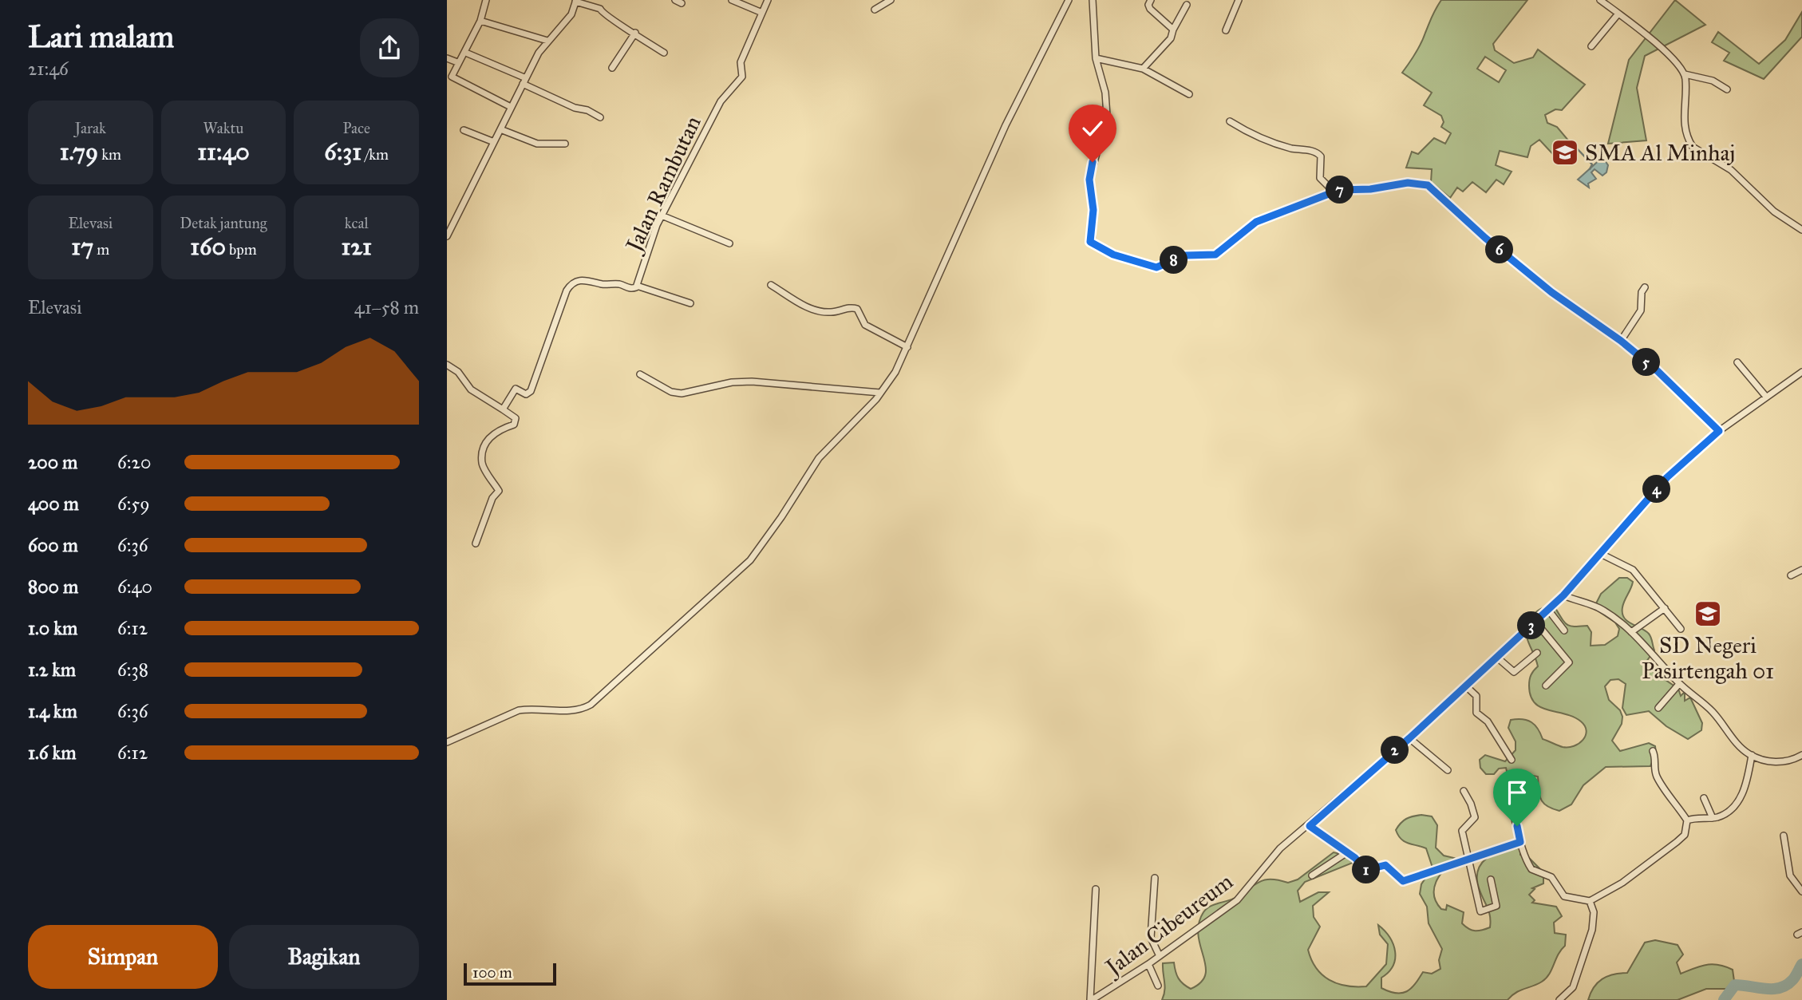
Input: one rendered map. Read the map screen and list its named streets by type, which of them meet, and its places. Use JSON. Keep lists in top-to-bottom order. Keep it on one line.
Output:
{"streets":{"street":["Jalan Rambutan","Jalan Cibeureum"]},"places":{"school or university":["SMA Al Minhaj","SD Negeri Pasirtengah 01"]},"scale_bar":"100 m","page":{"heading":["Lari malam","21:46"],"stats":[["Jarak","1.79 km"],["Waktu","11:40"],["Pace","6:31 /km"],["Elevasi","17 m"],["Detak jantung","160 bpm"],["kcal","121"]],"pins":["7","6","8","5","4","3","2","1"],"chart":["Elevasi","41–58 m"],"list":[{"name":"200 m","note":"6:20"},{"name":"400 m","note":"6:59"},{"name":"600 m","note":"6:36"},{"name":"800 m","note":"6:40"},{"name":"1.0 km","note":"6:12"},{"name":"1.2 km","note":"6:38"},{"name":"1.4 km","note":"6:36"},{"name":"1.6 km","note":"6:12"}],"buttons":["Simpan","Bagikan"],"scale":"100 m"}}
